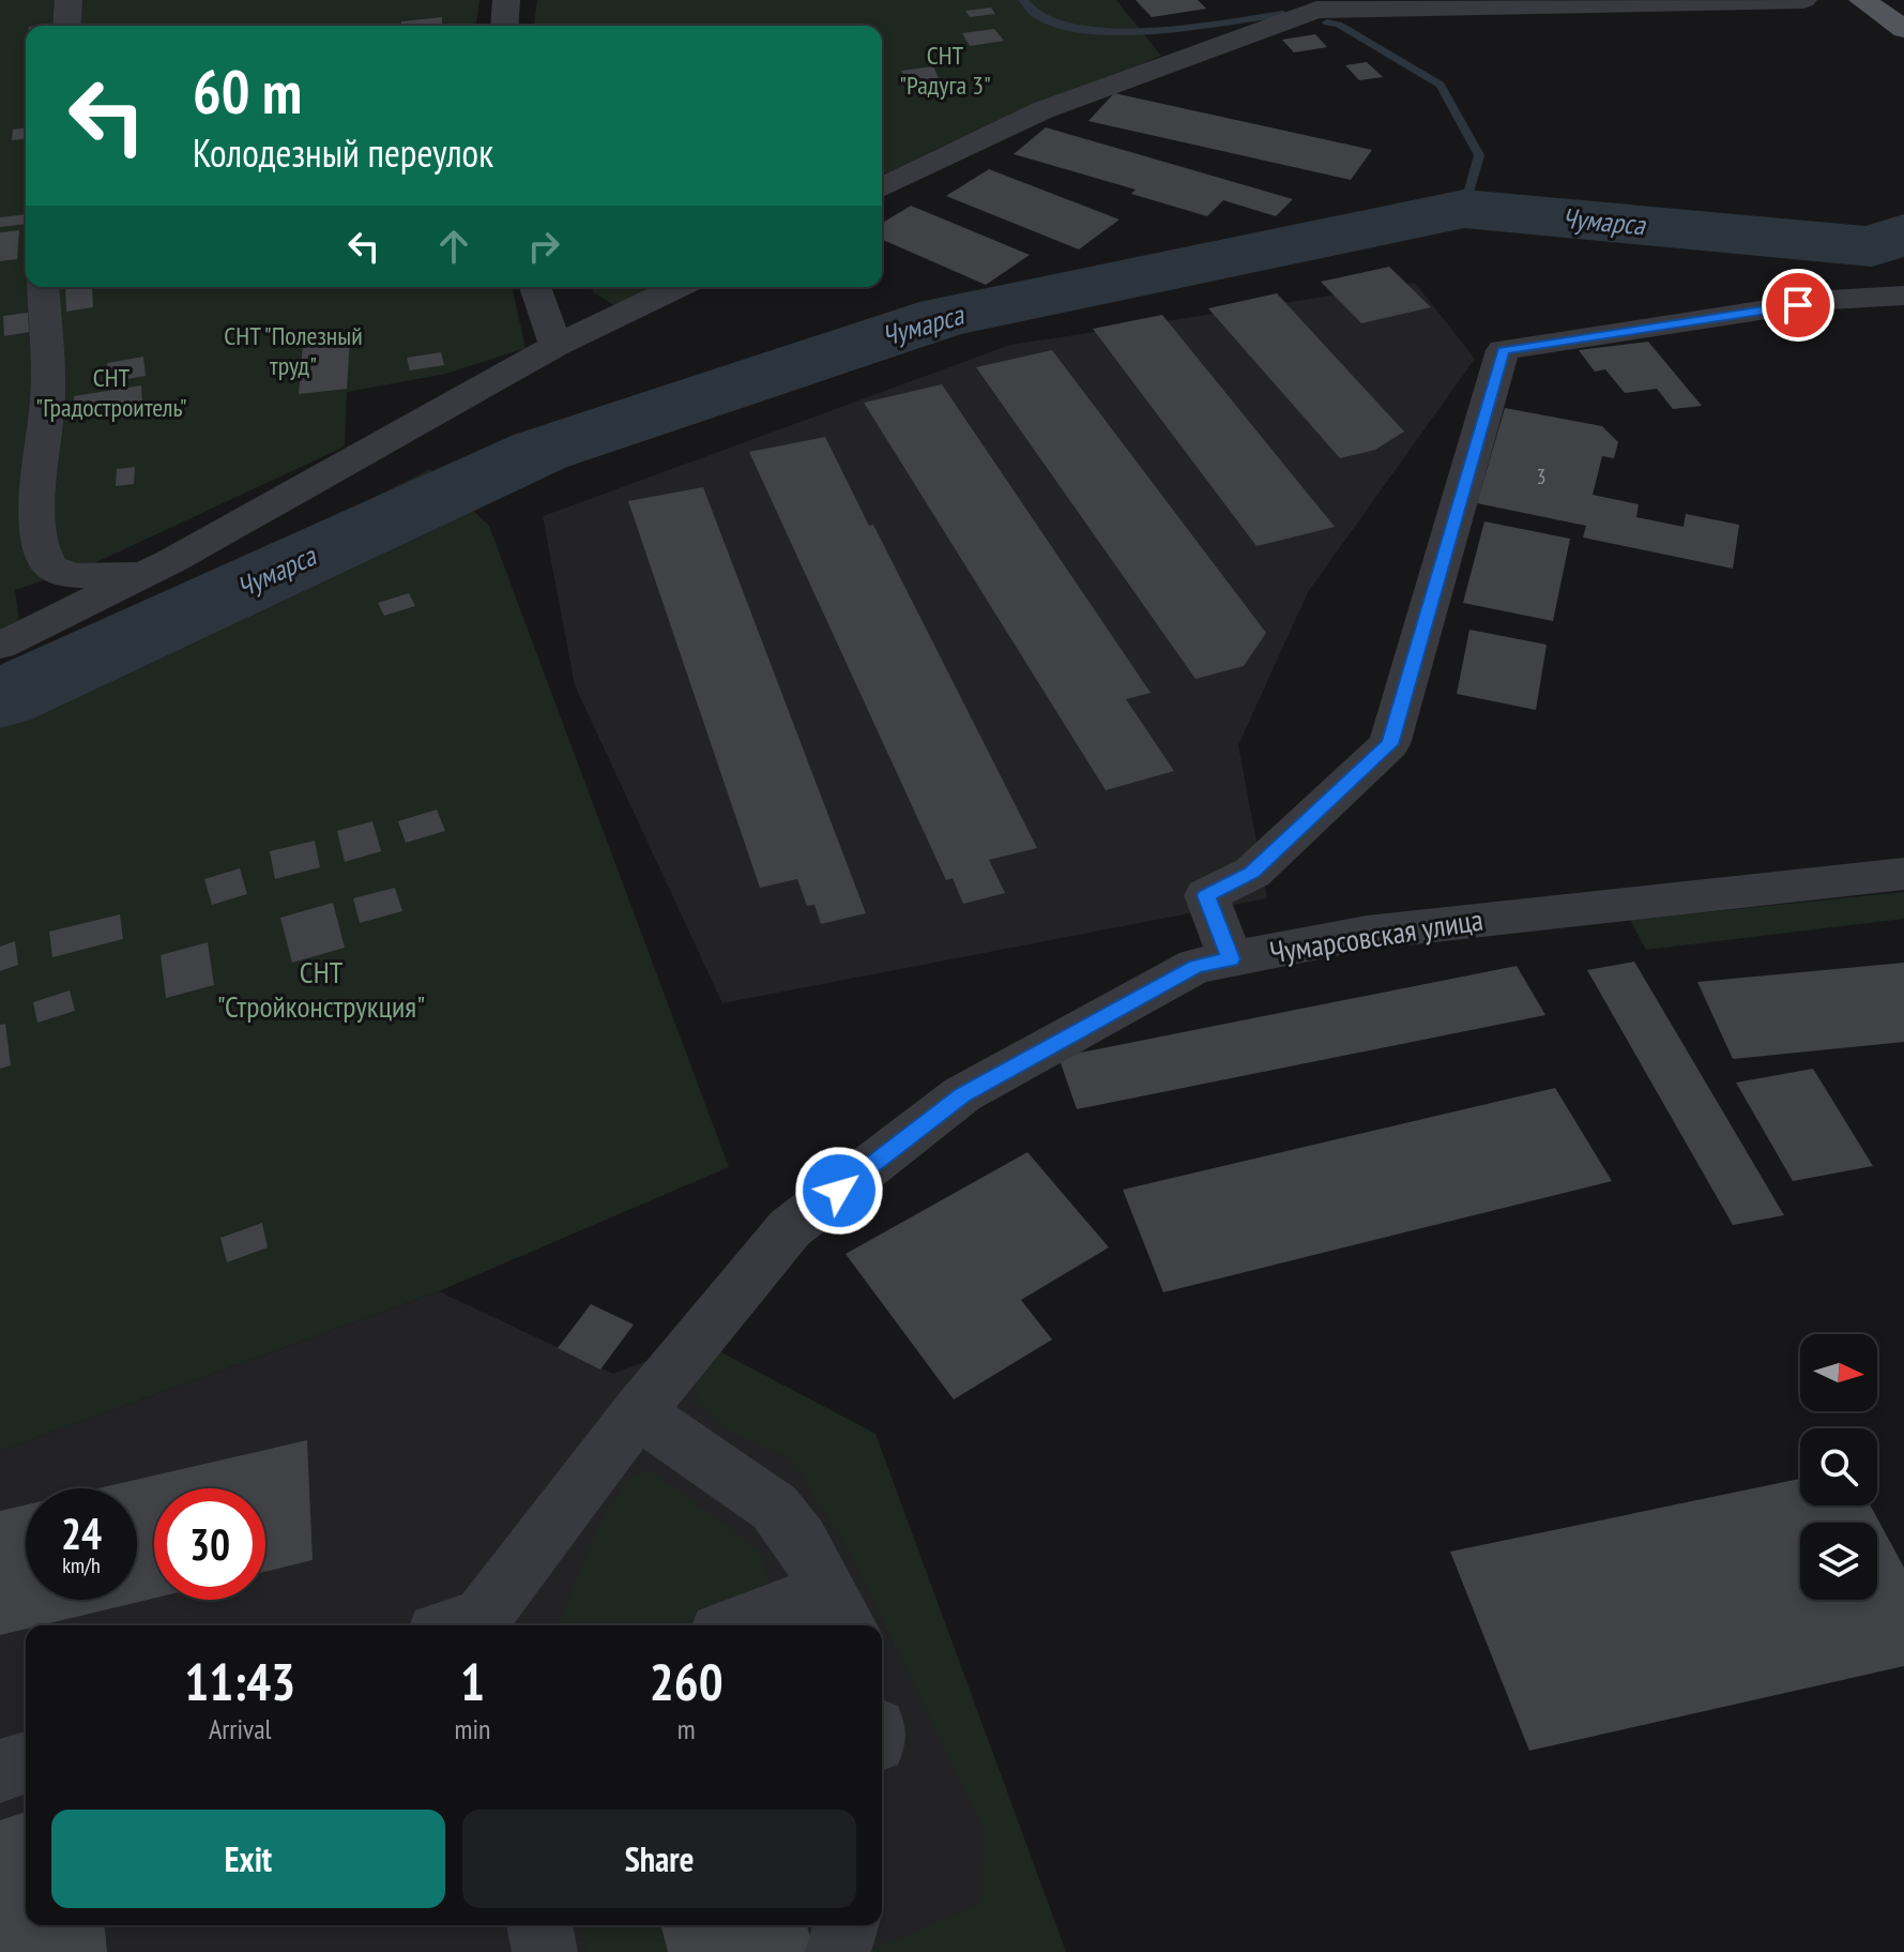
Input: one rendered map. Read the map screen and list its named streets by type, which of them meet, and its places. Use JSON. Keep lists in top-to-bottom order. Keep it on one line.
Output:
{"streets":{"street":["Чумарсовская улица"]},"water":["Чумарса"],"parks":["СНТ \"Радуга 3\"","СНТ \"Полезный труд\"","СНТ \"Градостроитель\"","СНТ \"Стройконструкция\""],"house_numbers":["3"],"north":"right","page":{"turn":["60 m","Колодезный переулок"],"speed":"24 km/h","limit":"30","eta":["11:43","Arrival","1","min","260","m"],"buttons":["Exit","Share"]}}
